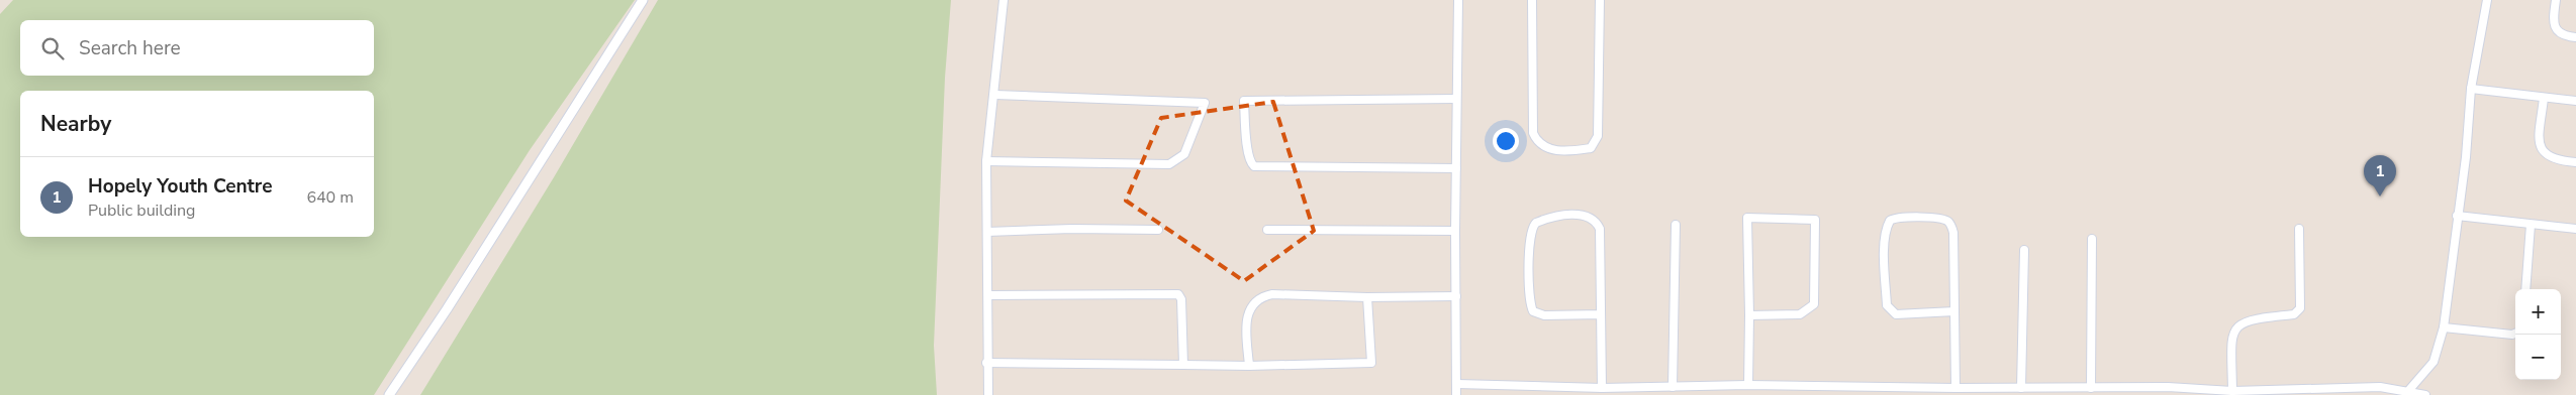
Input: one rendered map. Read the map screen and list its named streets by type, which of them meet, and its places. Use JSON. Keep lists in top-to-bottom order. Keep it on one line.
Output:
{"page":{"search":"Search here","heading":"Nearby","pins":"1","list":[{"mark":"1","name":"Hopely Youth Centre","note":"Public building","value":"640 m"}],"map_buttons":["+","−"]}}
